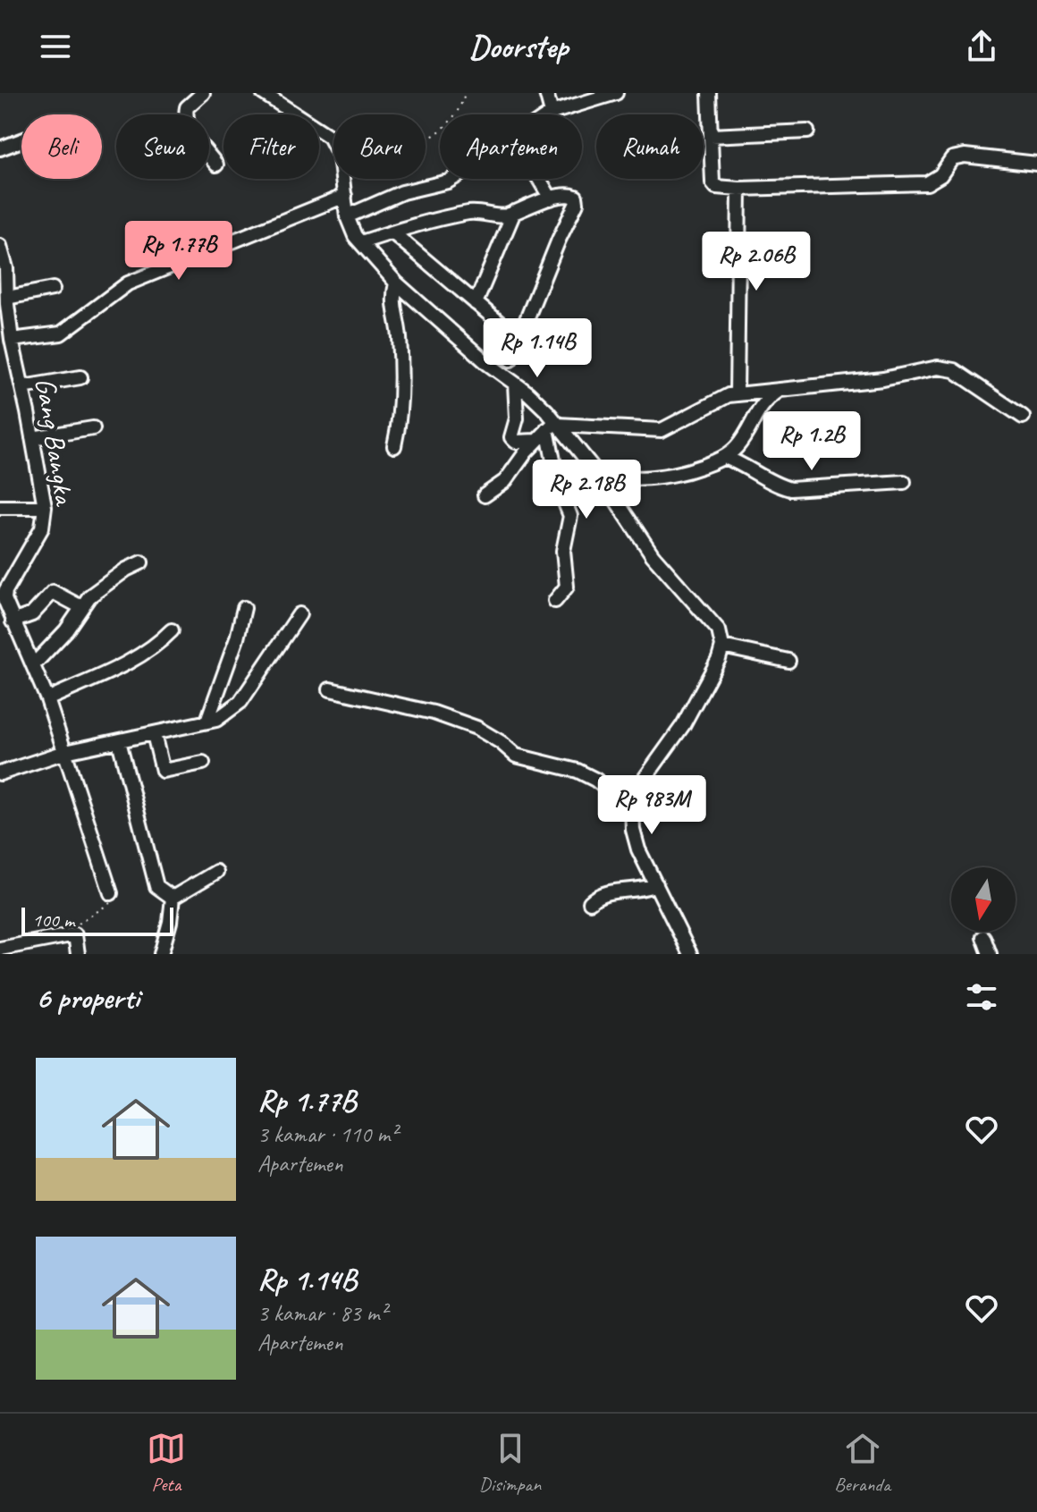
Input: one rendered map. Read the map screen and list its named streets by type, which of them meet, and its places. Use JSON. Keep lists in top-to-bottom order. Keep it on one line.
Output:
{"streets":{"street":["Gang Bangka"]},"scale_bar":"100 m","north":"bottom","page":{"header":"Doorstep","chip":["Beli","Sewa","Filter","Baru","Apartemen","Rumah"],"price":["Rp 1.77B","Rp 2.06B","Rp 1.14B","Rp 1.2B","Rp 2.18B","Rp 983M"],"scale":"100 m","heading":"6 properti","list":[{"name":"Rp 1.77B","note":"3 kamar · 110 m² · Apartemen"},{"name":"Rp 1.14B","note":"3 kamar · 83 m² · Apartemen"}],"tabs":["Peta","Disimpan","Beranda"]}}
